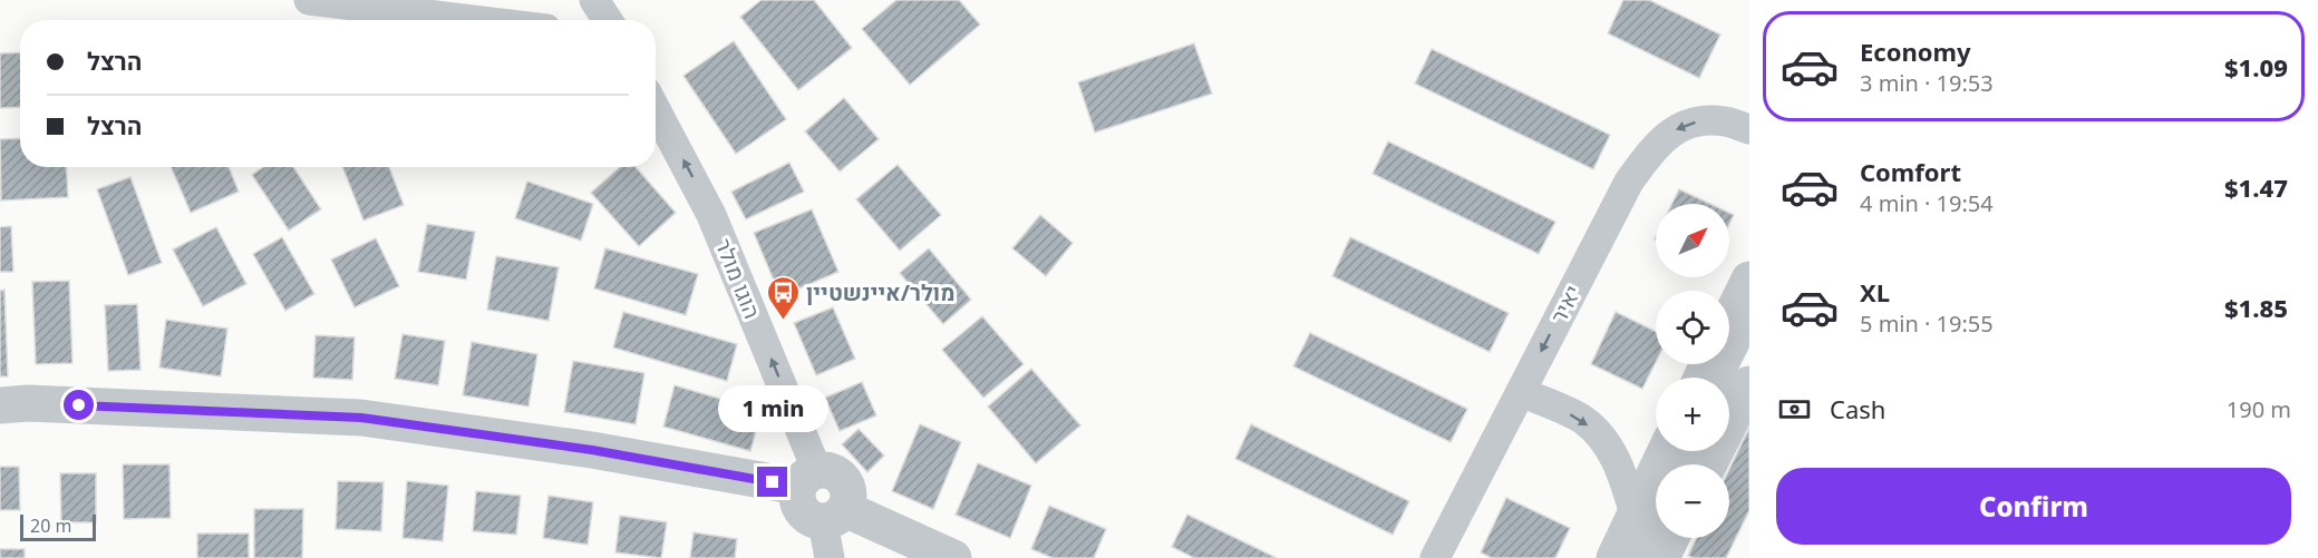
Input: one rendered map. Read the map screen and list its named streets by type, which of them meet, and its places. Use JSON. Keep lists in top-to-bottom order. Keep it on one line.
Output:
{"streets":{"street":["הוגו מולר","יאיר"]},"one_way":["הוגו מולר","יאיר"],"places":{"bus stop":["מולר/איינשטיין"]},"scale_bar":"20 m","north":"top right","page":{"list":[{"name":"Economy","note":"3 min · 19:53","value":"$1.09"},{"name":"Comfort","note":"4 min · 19:54","value":"$1.47"},{"name":"XL","note":"5 min · 19:55","value":"$1.85"}],"banner":["הרצל","הרצל"],"map_buttons":["+","−"],"pay":["Cash","190 m"],"bubble":"1 min","buttons":"Confirm","scale":"20 m"}}
